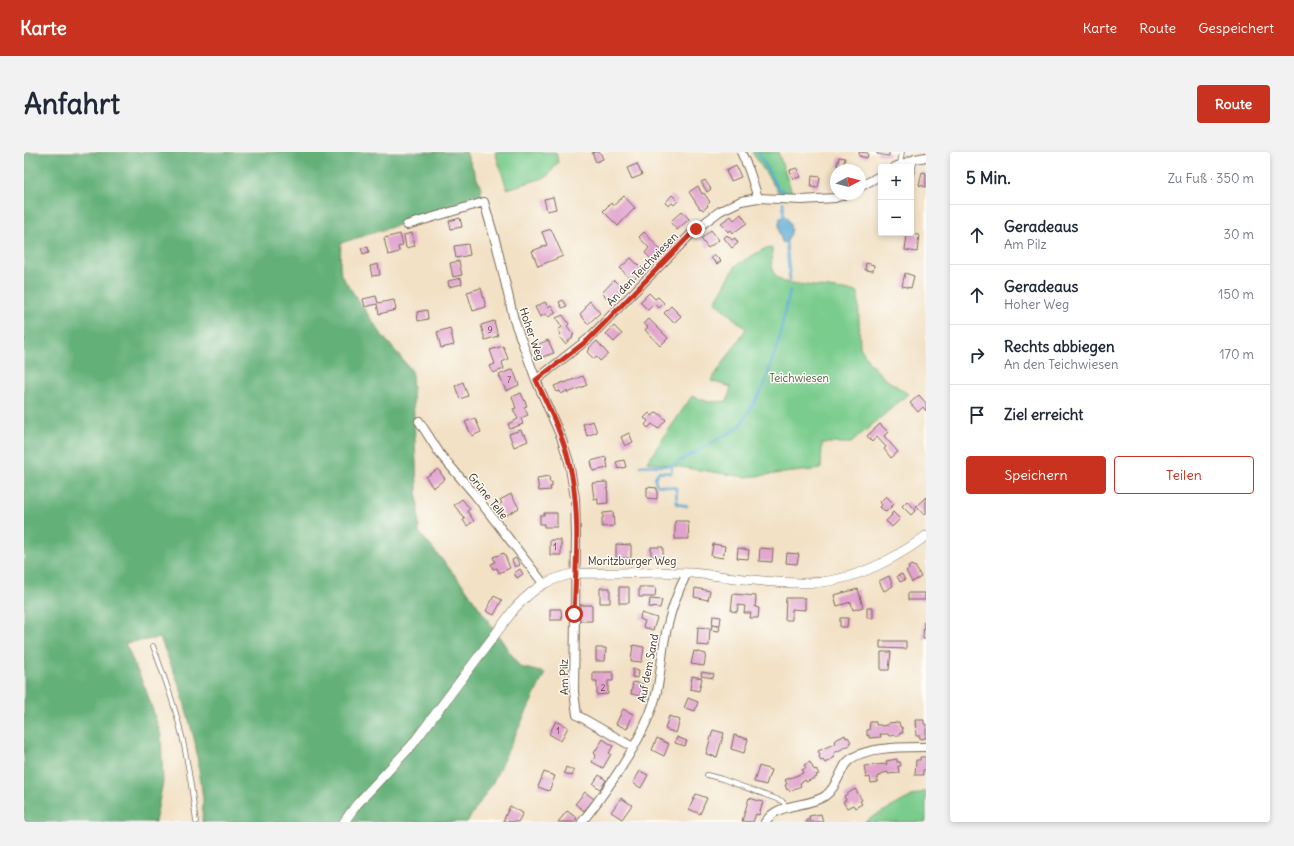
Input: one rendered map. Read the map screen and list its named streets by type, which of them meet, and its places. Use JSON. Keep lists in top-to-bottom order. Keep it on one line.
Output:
{"streets":{"street":["An den Teichwiesen","Hoher Weg","Grüne Telle","Moritzburger Weg","Auf dem Sand","Am Pilz"]},"crossings":[["An den Teichwiesen","Hoher Weg"],["Hoher Weg","Moritzburger Weg"],["Hoher Weg","Am Pilz"],["Grüne Telle","Moritzburger Weg"],["Moritzburger Weg","Auf dem Sand"],["Moritzburger Weg","Am Pilz"],["Auf dem Sand","Am Pilz"]],"parks":["Teichwiesen"],"house_numbers":["9","7","1","2","1"],"north":"right","page":{"header":"Karte","nav":["Karte","Route","Gespeichert"],"buttons":["Route",["Speichern","Teilen"]],"title":"Anfahrt","heading":["5 Min.","Zu Fuß · 350 m"],"map_buttons":["+","−"],"list":[["Geradeaus","Am Pilz","30 m"],["Geradeaus","Hoher Weg","150 m"],["Rechts abbiegen","An den Teichwiesen","170 m"],"Ziel erreicht"]}}
